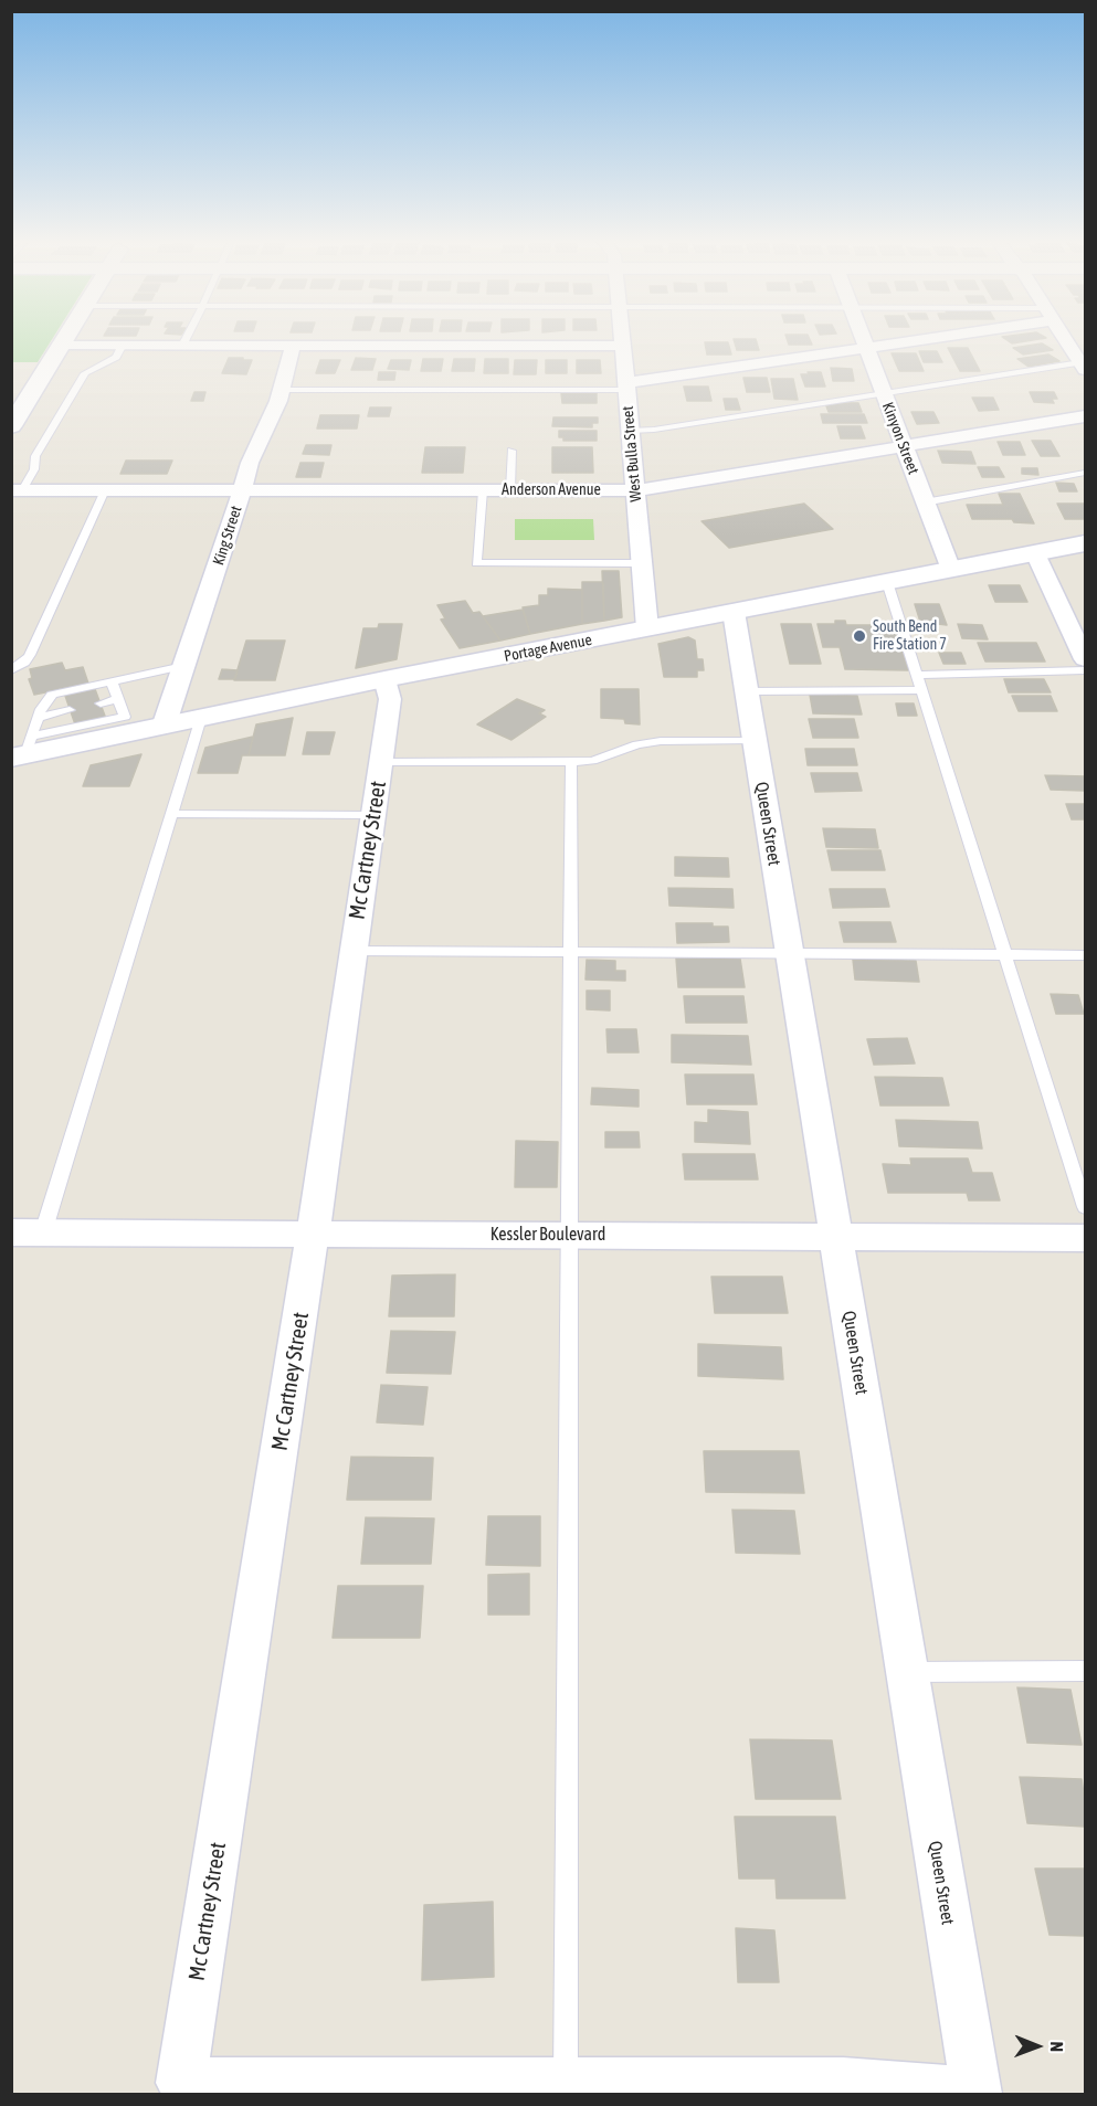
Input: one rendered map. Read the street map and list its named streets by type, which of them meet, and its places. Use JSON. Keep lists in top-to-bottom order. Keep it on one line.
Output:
{"streets":{"street":["Kinyon Street","West Bulla Street","Anderson Avenue","King Street","Portage Avenue","Queen Street","Mc Cartney Street","Kessler Boulevard"]},"crossings":[["Kinyon Street","Anderson Avenue"],["Kinyon Street","Portage Avenue"],["West Bulla Street","Anderson Avenue"],["West Bulla Street","Portage Avenue"],["Anderson Avenue","King Street"],["King Street","Portage Avenue"],["Portage Avenue","Queen Street"],["Portage Avenue","Mc Cartney Street"],["Queen Street","Kessler Boulevard"],["Mc Cartney Street","Kessler Boulevard"]],"places":["South Bend Fire Station 7"],"north":"right"}
